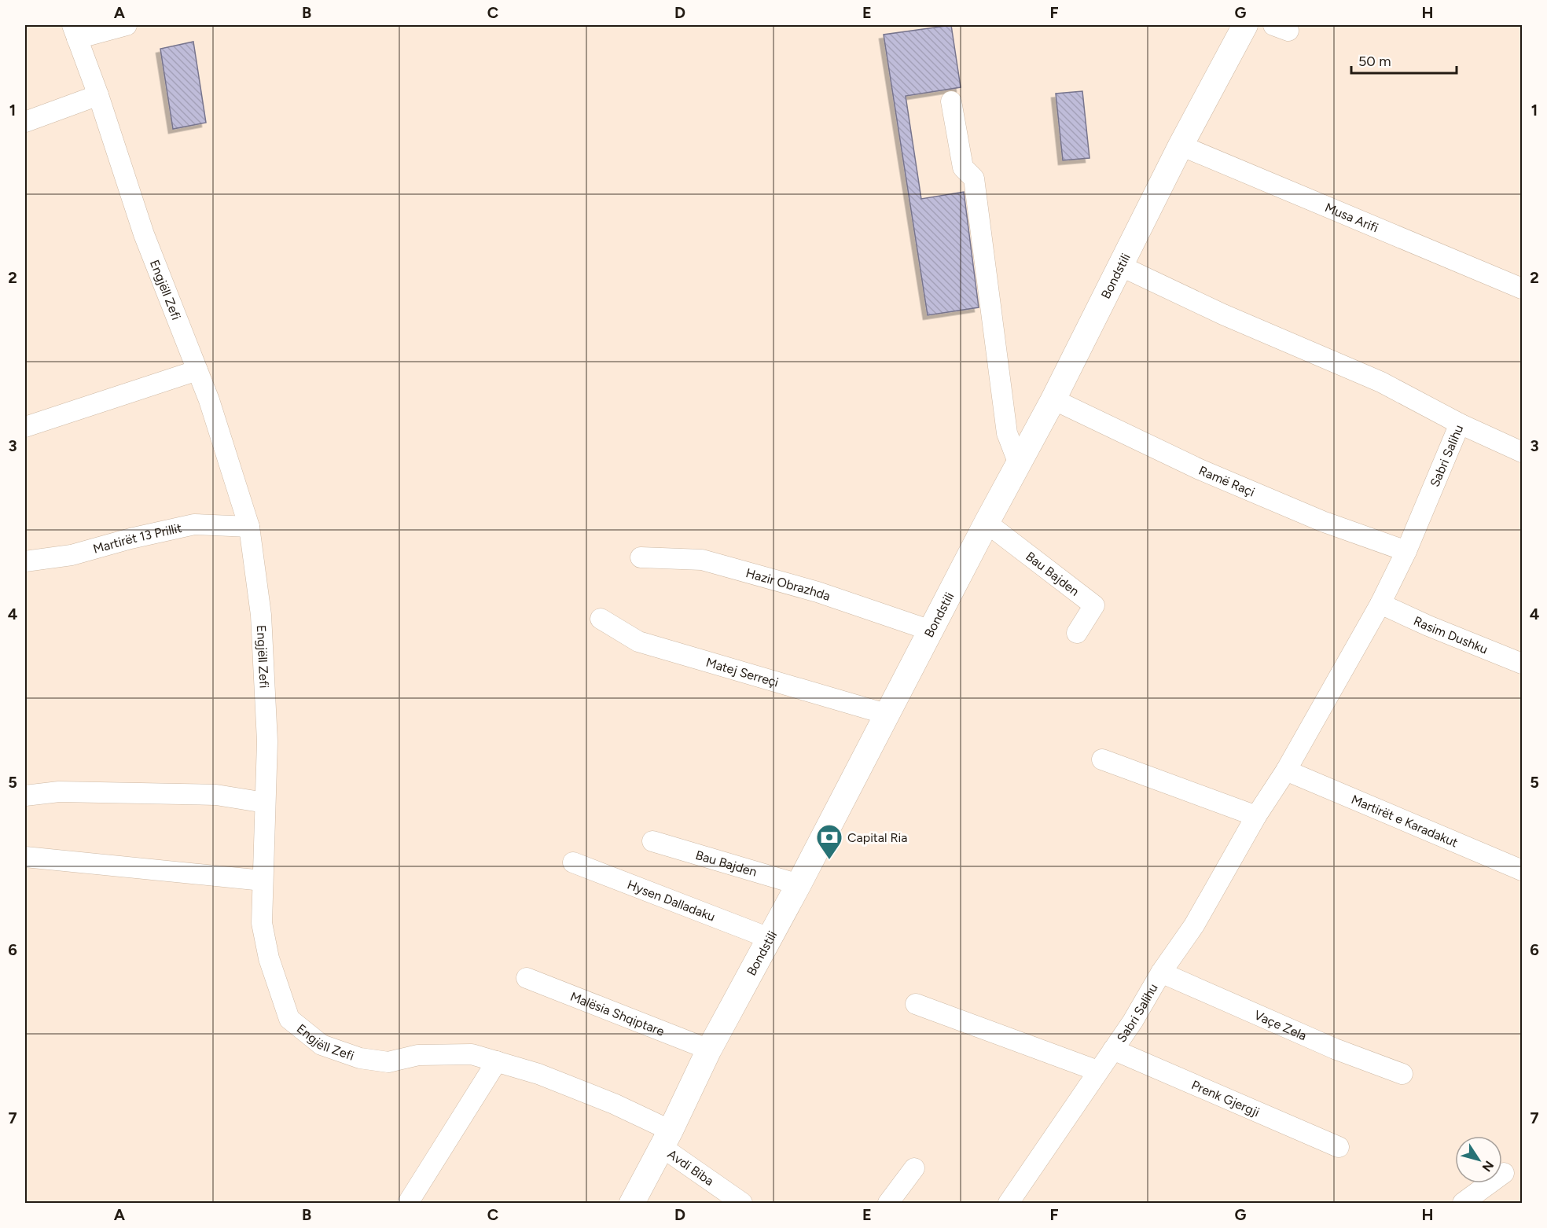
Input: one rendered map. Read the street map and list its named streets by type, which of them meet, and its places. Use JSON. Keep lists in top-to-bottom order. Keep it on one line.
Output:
{"streets":{"main road":["Bondstili"],"street":["Musa Arifi","Engjëll Zefi","Sabri Salihu","Ramë Raçi","Martirët 13 Prillit","Bau Bajden","Hazir Obrazhda","Rasim Dushku","Matej Serreçi","Martirët e Karadakut","Hysen Dalladaku","Malësia Shqiptare","Vaçe Zela","Prenk Gjergji","Avdi Biba"]},"crossings":[["Musa Arifi","Bondstili"],["Bondstili","Engjëll Zefi"],["Bondstili","Sabri Salihu"],["Bondstili","Ramë Raçi"],["Bondstili","Bau Bajden"],["Bondstili","Hazir Obrazhda"],["Bondstili","Matej Serreçi"],["Bondstili","Hysen Dalladaku"],["Bondstili","Malësia Shqiptare"],["Bondstili","Avdi Biba"],["Engjëll Zefi","Martirët 13 Prillit"],["Engjëll Zefi","Avdi Biba"],["Sabri Salihu","Ramë Raçi"],["Sabri Salihu","Rasim Dushku"],["Sabri Salihu","Martirët e Karadakut"],["Sabri Salihu","Vaçe Zela"],["Sabri Salihu","Prenk Gjergji"]],"places":{"bank":["Capital Ria"]},"scale_bar":"50 m","north":"bottom right","grid":{"columns":["A","B","C","D","E","F","G","H"],"rows":["1","2","3","4","5","6","7"]}}
